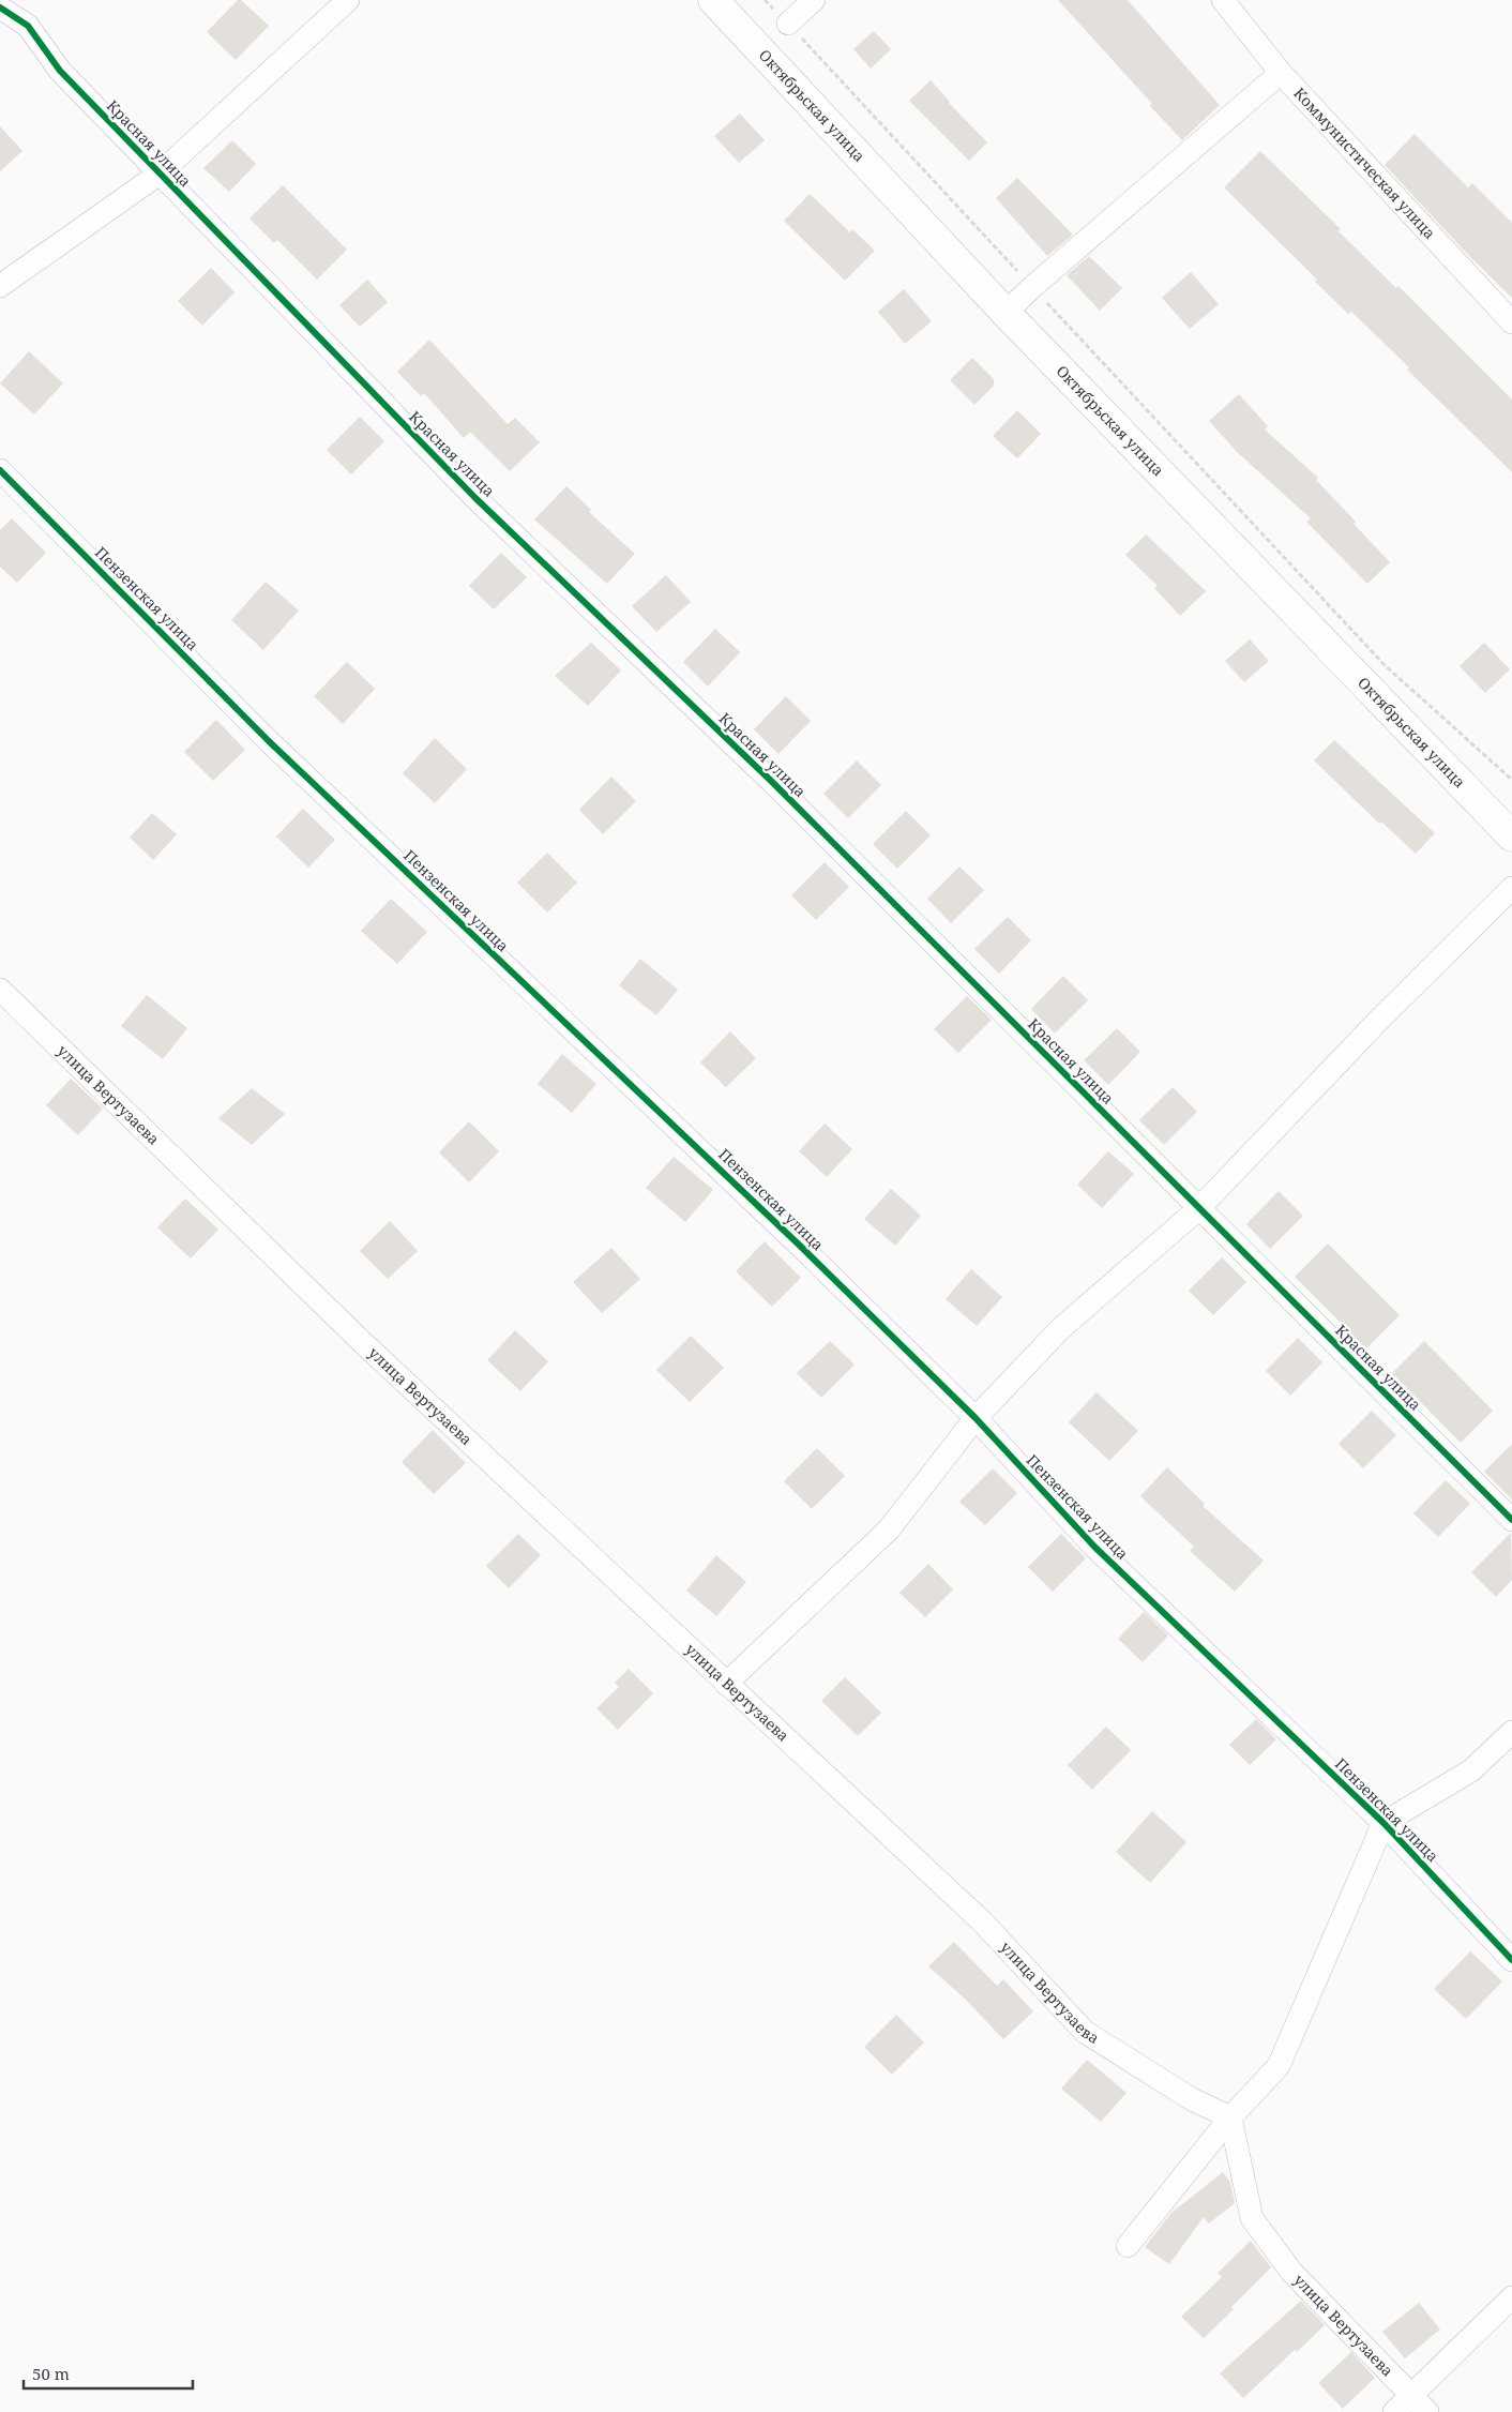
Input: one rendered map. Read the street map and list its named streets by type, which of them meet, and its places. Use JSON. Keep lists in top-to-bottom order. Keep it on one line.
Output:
{"streets":{"main road":["Октябрьская улица"],"street":["Красная улица","Коммунистическая улица","Пензенская улица","улица Вертузаева"]},"scale_bar":"50 m"}
